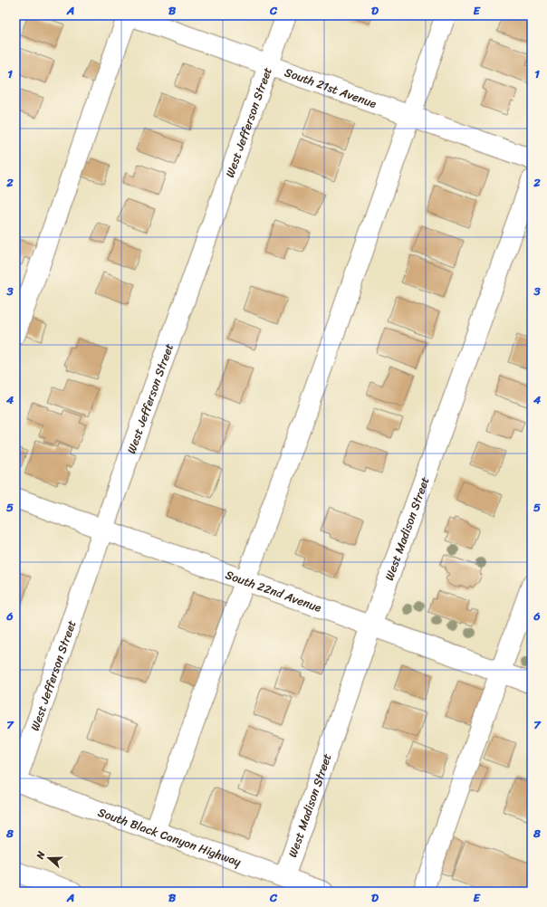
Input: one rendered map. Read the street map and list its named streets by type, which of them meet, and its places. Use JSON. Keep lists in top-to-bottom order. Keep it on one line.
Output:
{"streets":{"main road":["South 21st Avenue","West Jefferson Street","West Madison Street","South 22nd Avenue","South Black Canyon Highway"]},"crossings":[["South 21st Avenue","West Jefferson Street"],["West Jefferson Street","South 22nd Avenue"],["West Jefferson Street","South Black Canyon Highway"],["West Madison Street","South 22nd Avenue"],["West Madison Street","South Black Canyon Highway"]],"north":"left","grid":{"columns":["A","B","C","D","E"],"rows":["1","2","3","4","5","6","7","8"]}}
